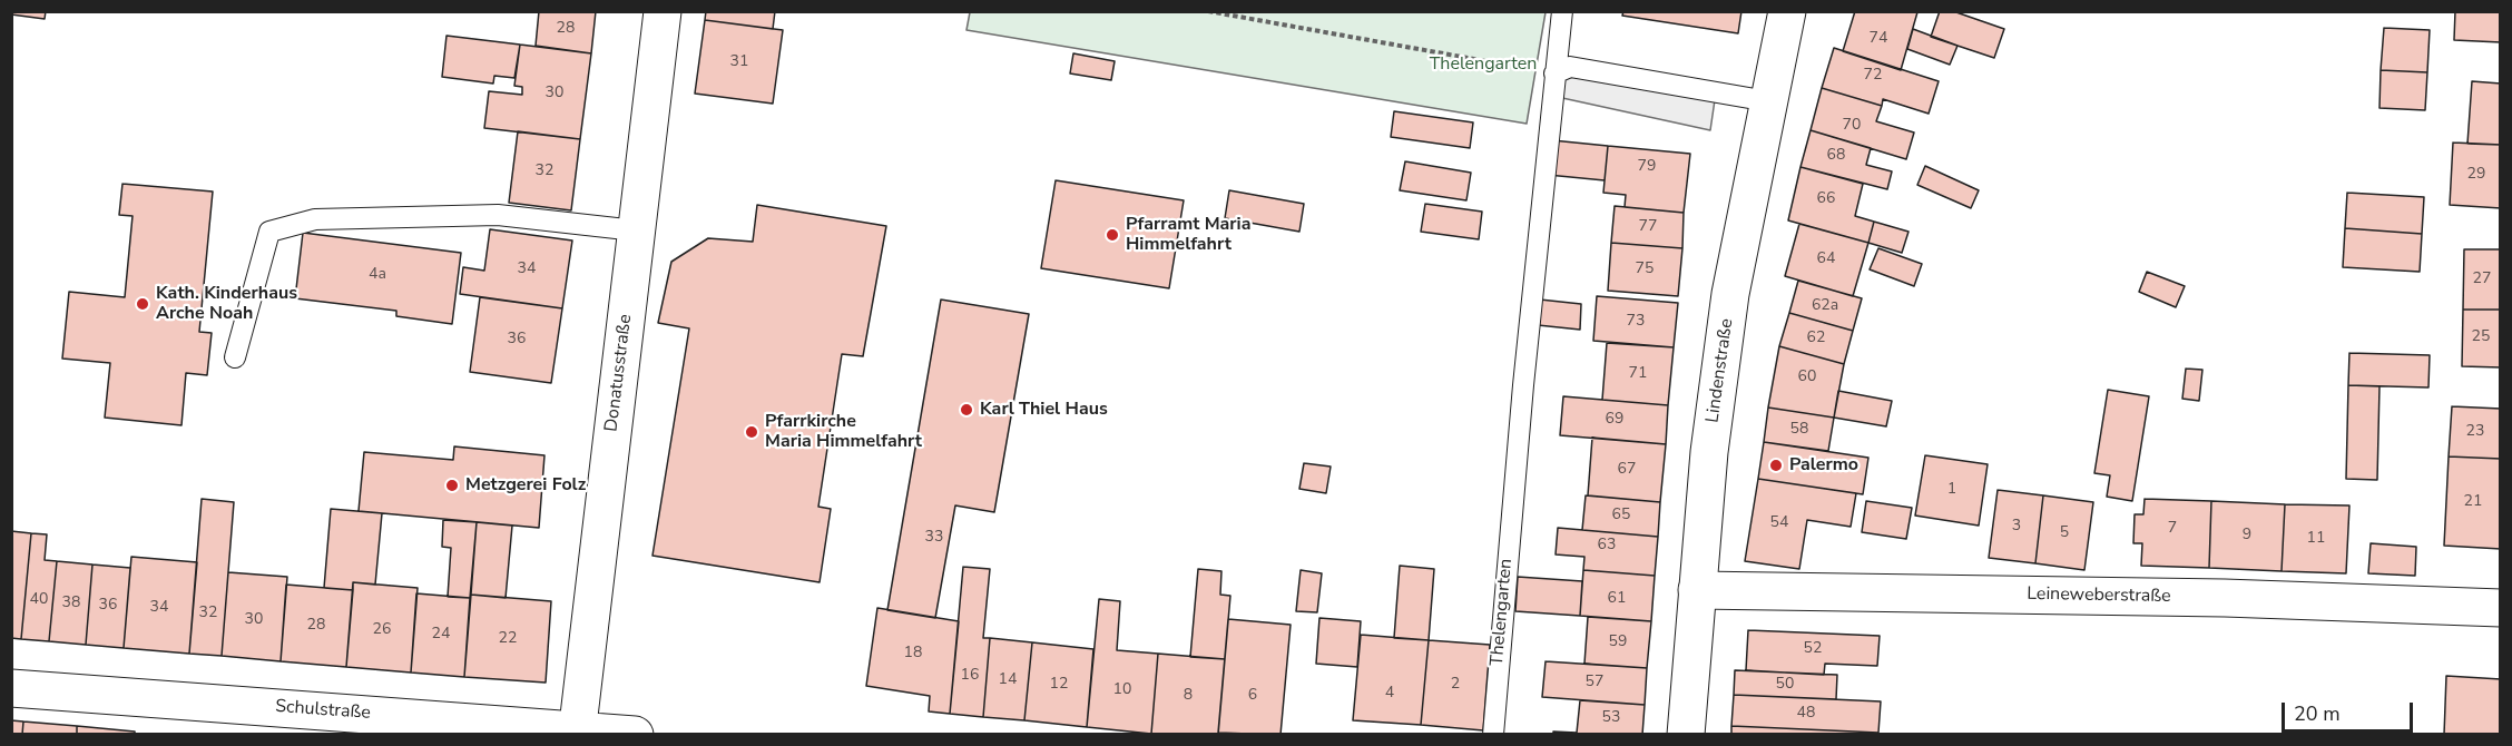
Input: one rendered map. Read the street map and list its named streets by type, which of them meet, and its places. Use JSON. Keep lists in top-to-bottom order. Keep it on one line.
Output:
{"streets":{"street":["Lindenstraße","Donatusstraße","Leineweberstraße","Schulstraße"],"lane":["Thelengarten"]},"crossings":[["Lindenstraße","Leineweberstraße"],["Donatusstraße","Schulstraße"]],"parks":["Thelengarten"],"places":["Pfarramt Maria Himmelfahrt","Kath. Kinderhaus Arche Noah","Karl Thiel Haus","Pfarrkirche Maria Himmelfahrt","Palermo","Metzgerei Folz"],"house_numbers":["28","74","31","72","30","70","68","79","32","29","66","77","64","34","75","4a","27","62a","73","25","62","36","71","60","69","58","23","67","1","21","65","54","3","7","5","9","33","11","63","61","40","38","36","34","32","30","28","26","24","22","59","52","18","16","14","57","12","2","50","10","4","8","6","48","53"],"scale_bar":"20 m"}
